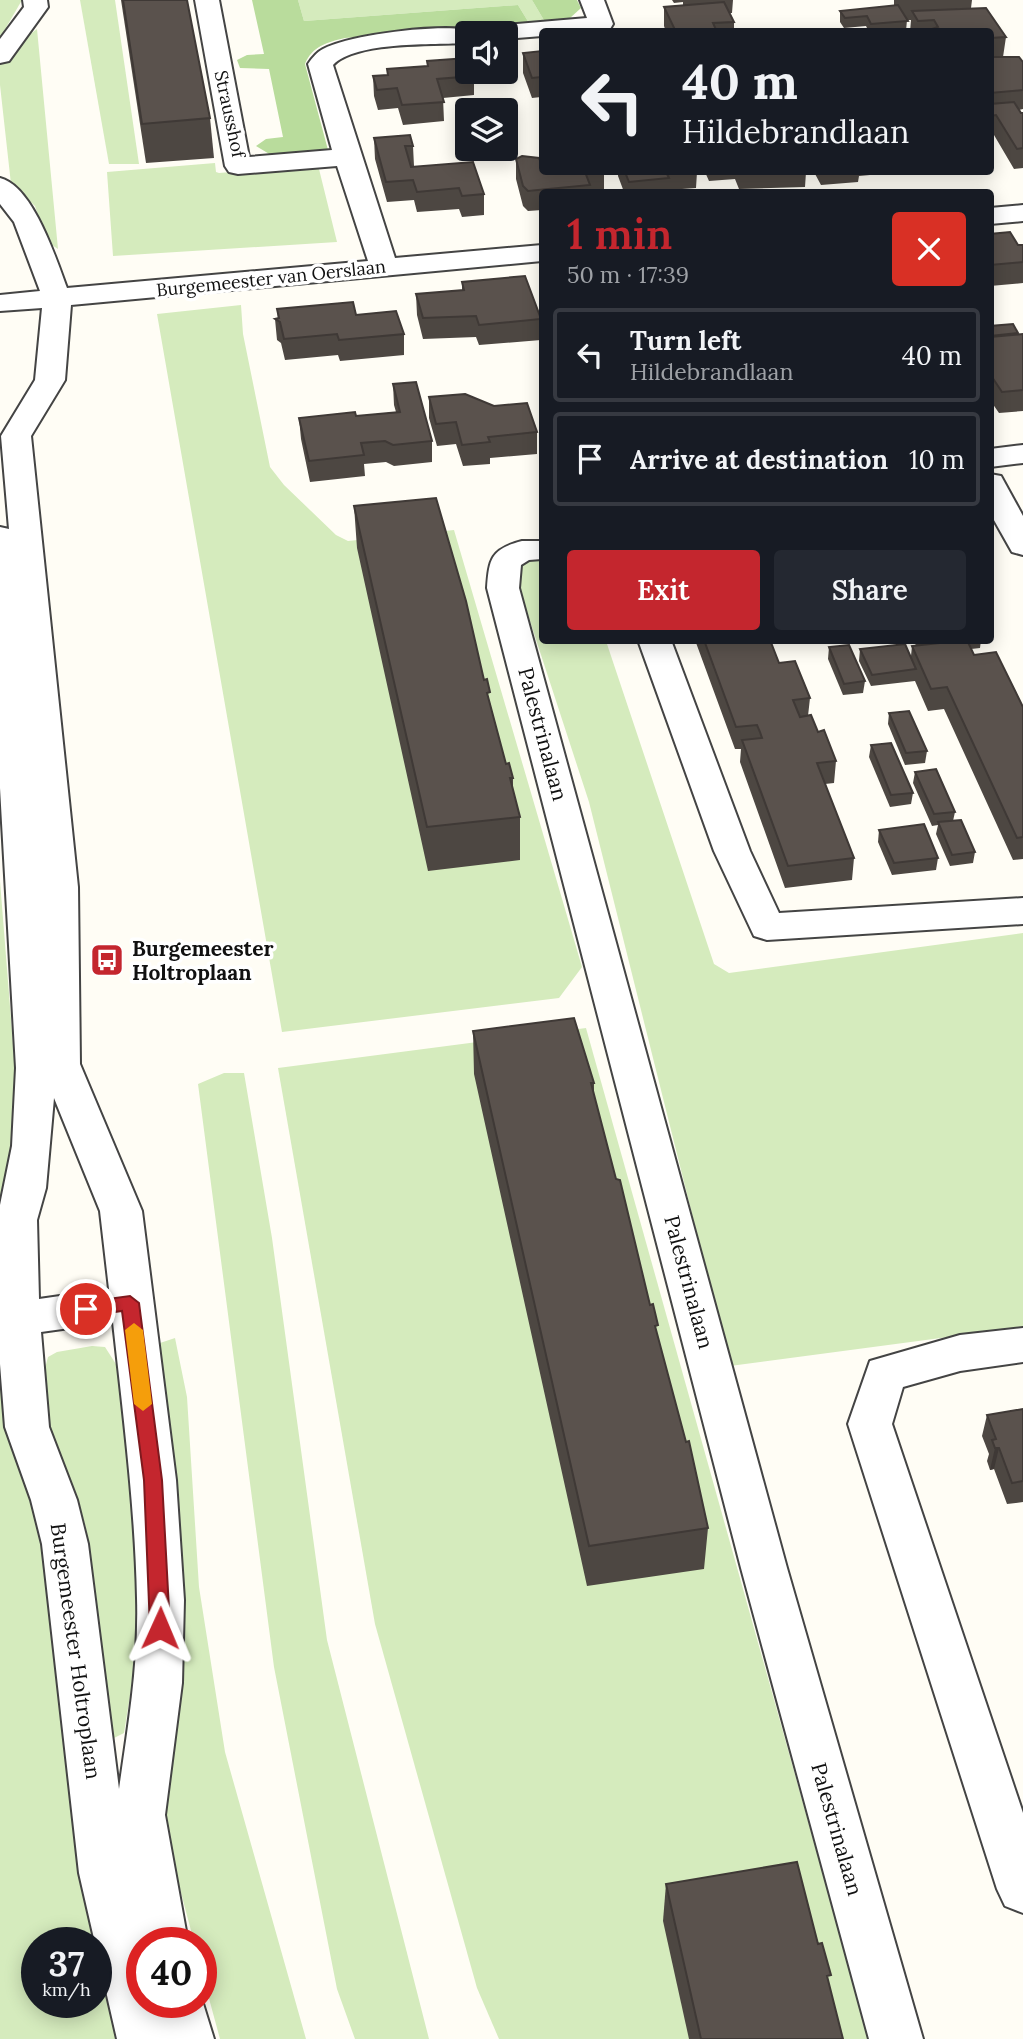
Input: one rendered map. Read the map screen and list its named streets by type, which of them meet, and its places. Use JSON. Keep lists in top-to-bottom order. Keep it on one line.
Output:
{"streets":{"street":["Strausshof","Burgemeester van Oerslaan","Palestrinalaan","Burgemeester Holtroplaan"]},"places":{"bus stop":["Burgemeester Holtroplaan"]},"page":{"turn":["40 m","Hildebrandlaan"],"heading":["1 min","50 m · 17:39"],"list":[{"name":"Turn left","note":"Hildebrandlaan","value":"40 m"},{"name":"Arrive at destination","value":"10 m"}],"buttons":["Exit","Share"],"speed":"37 km/h","limit":"40"}}
